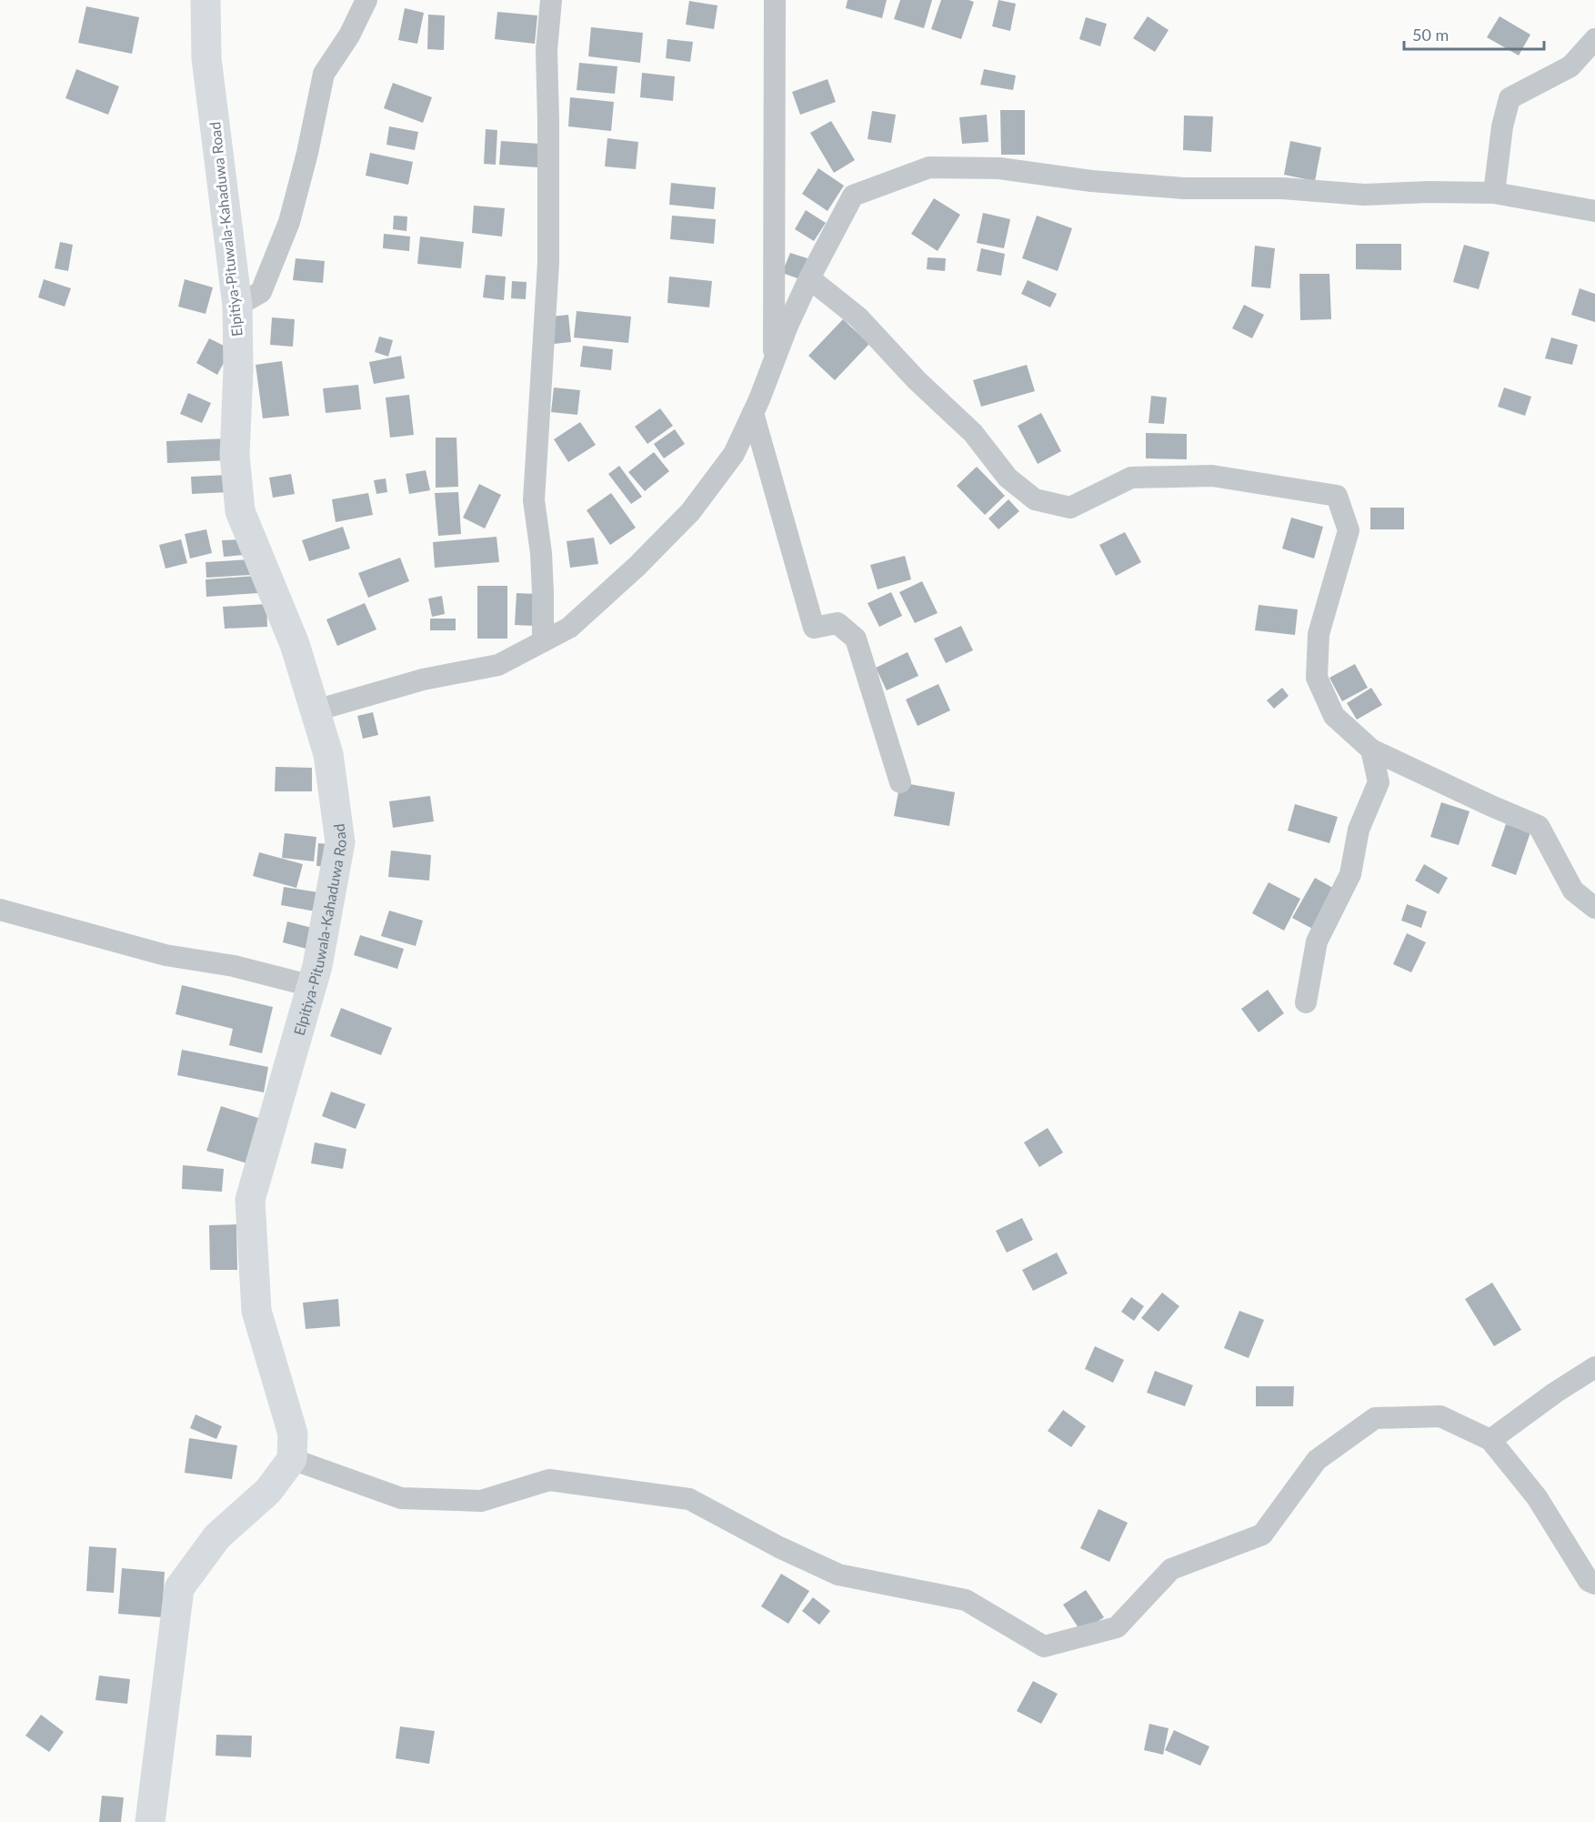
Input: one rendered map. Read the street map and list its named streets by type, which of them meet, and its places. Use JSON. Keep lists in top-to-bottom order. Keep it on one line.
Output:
{"streets":{"street":["Elpitiya-Pituwala-Kahaduwa Road"]},"scale_bar":"50 m"}
